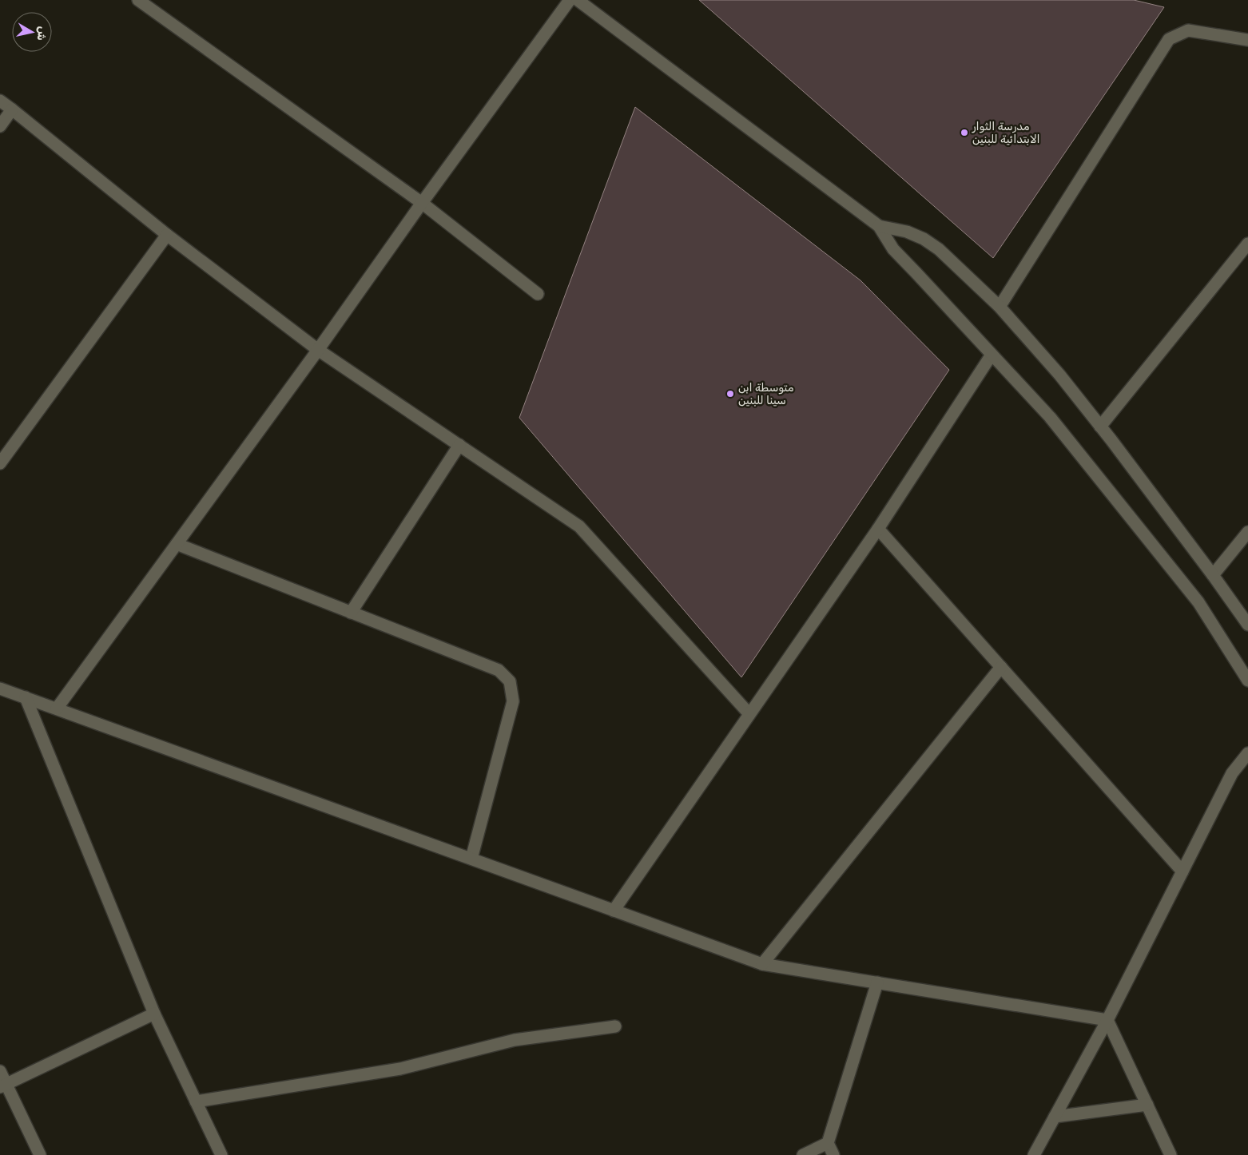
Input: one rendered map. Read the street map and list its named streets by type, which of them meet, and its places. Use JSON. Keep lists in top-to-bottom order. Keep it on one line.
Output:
{"places":["مدرسة الثوار الابتدائية للبنين","متوسطة ابن سينا للبنين"],"north":"right"}
